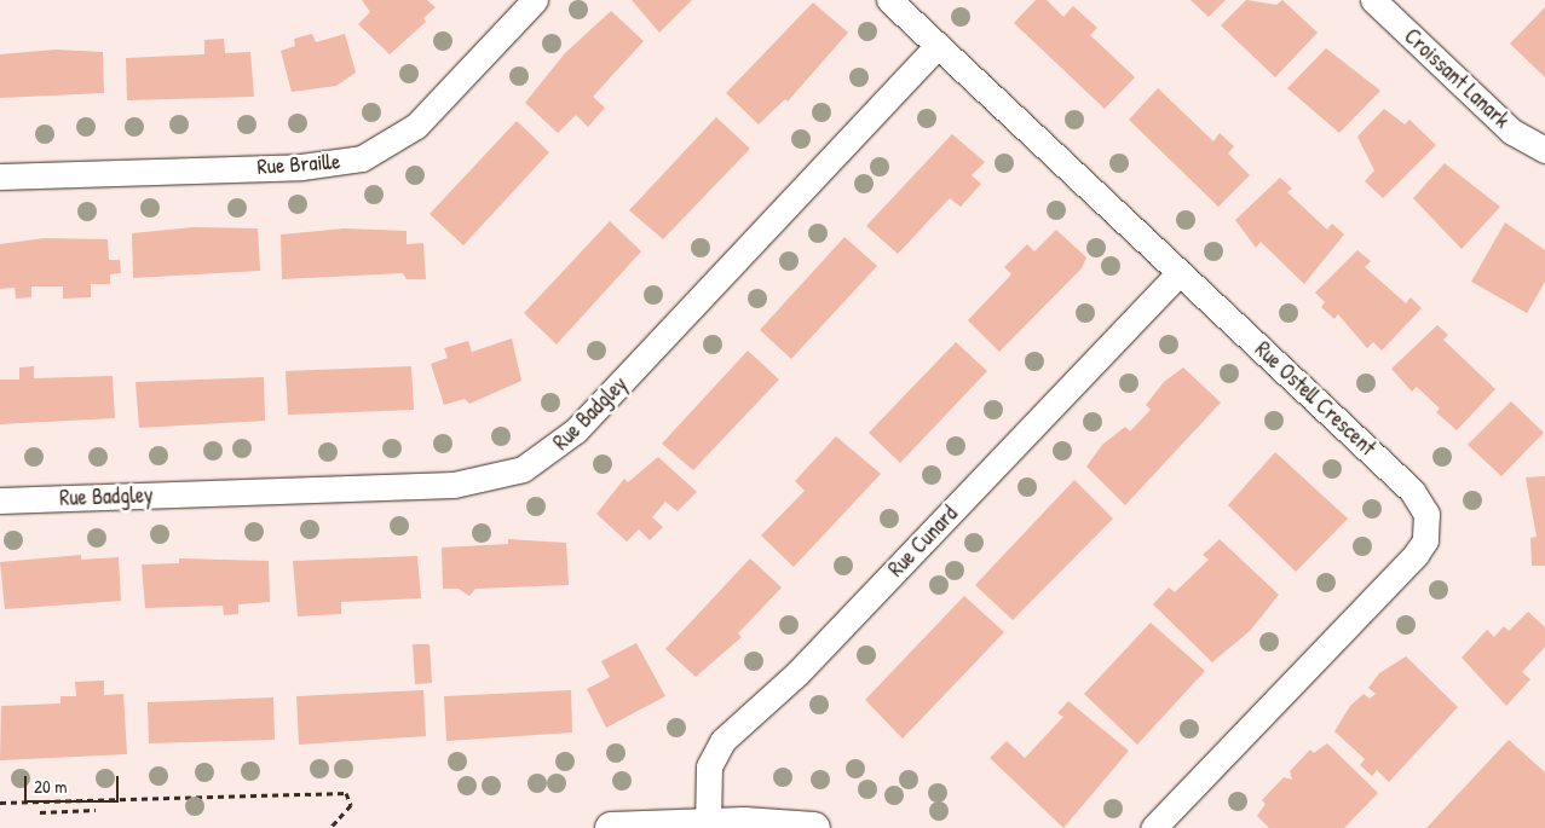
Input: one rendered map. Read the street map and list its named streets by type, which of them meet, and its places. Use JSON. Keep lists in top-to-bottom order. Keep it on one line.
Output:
{"streets":{"street":["Croissant Lanark","Rue Braille","Rue Ostell Crescent","Rue Badgley","Rue Cunard"]},"crossings":[["Rue Ostell Crescent","Rue Badgley"],["Rue Ostell Crescent","Rue Cunard"]],"scale_bar":"20 m"}
